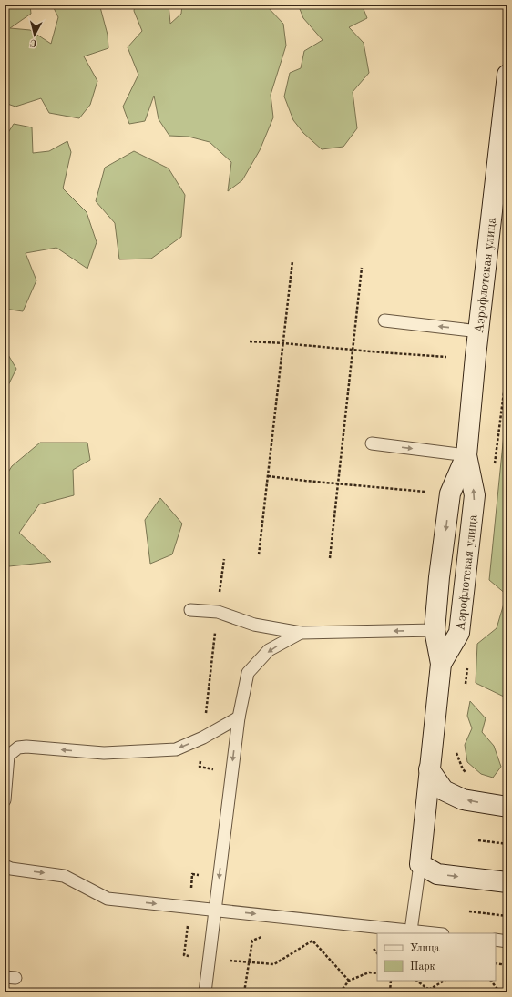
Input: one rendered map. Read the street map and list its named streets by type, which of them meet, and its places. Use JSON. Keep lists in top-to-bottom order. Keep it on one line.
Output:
{"streets":{"main road":["Аэрофлотская улица"]},"legend":["Улица","Парк"],"north":"bottom"}
